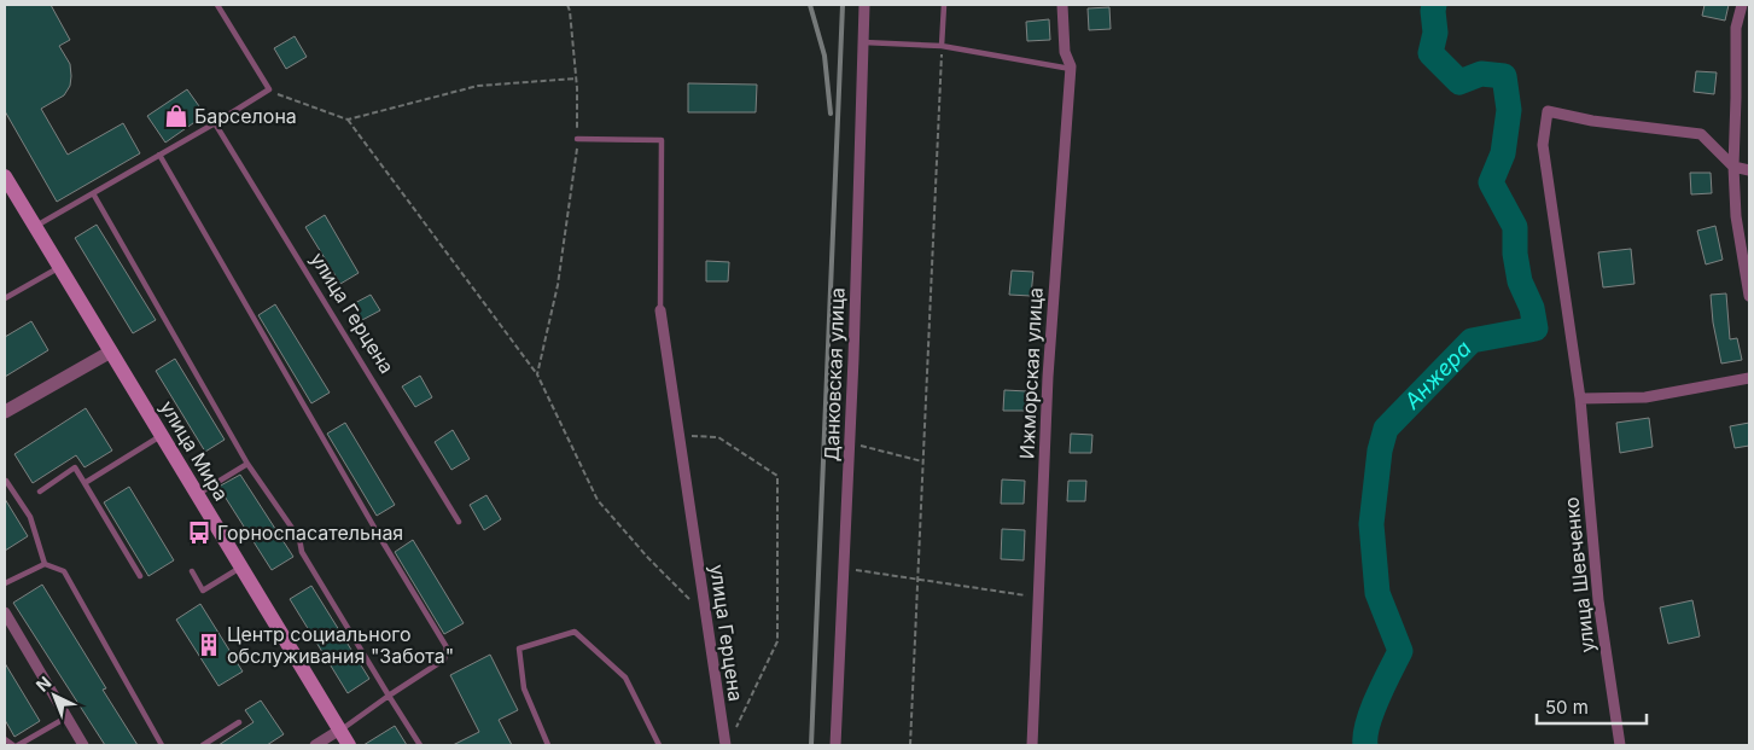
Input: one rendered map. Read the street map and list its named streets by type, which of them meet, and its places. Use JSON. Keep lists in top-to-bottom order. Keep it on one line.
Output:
{"streets":{"main road":["улица Мира"],"street":["улица Герцена","Ижморская улица","Данковская улица","улица Шевченко"]},"water":["Анжера"],"places":{"shop":["Барселона"],"bus stop":["Горноспасательная"],"building":["Центр социального обслуживания \"Забота\""]},"scale_bar":"50 m","north":"top left"}
